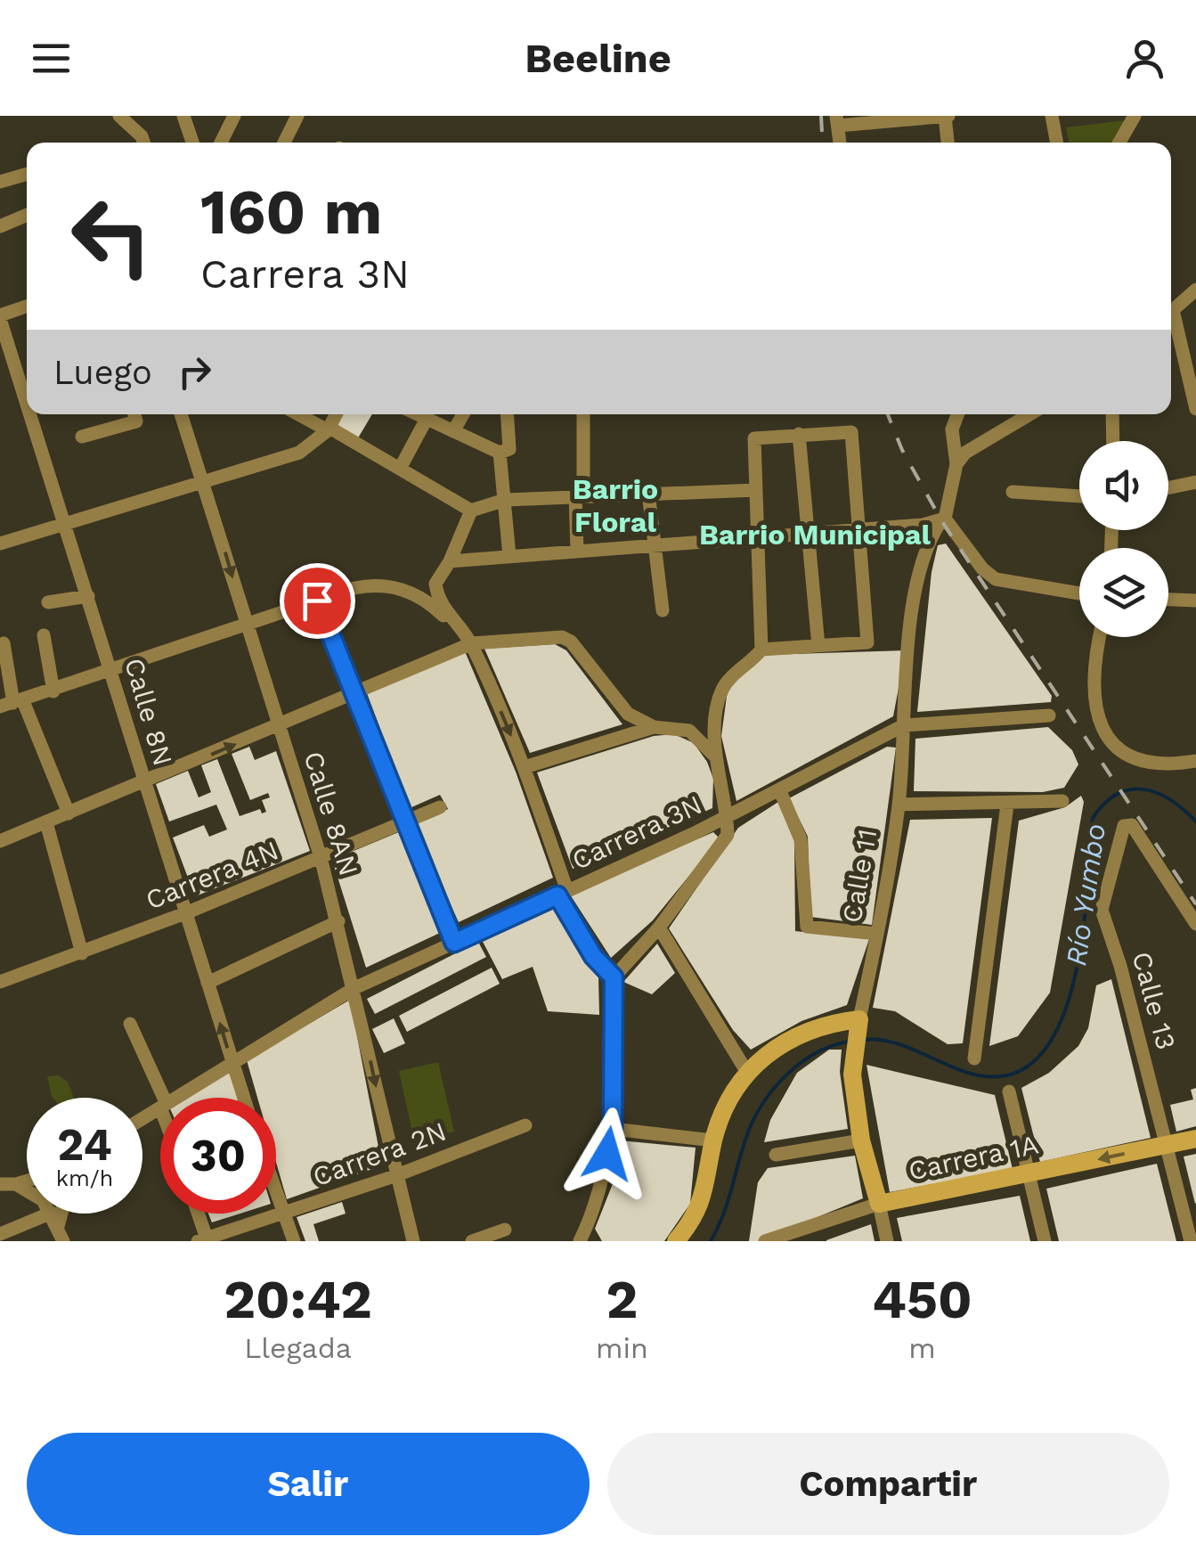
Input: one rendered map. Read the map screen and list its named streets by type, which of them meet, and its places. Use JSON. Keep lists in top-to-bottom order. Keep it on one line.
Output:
{"streets":{"street":["Calle 8N","Calle 8AN","Carrera 3N","Carrera 4N","Calle 11","Calle 13","Carrera 2N","Carrera 1A"]},"crossings":[["Calle 8N","Carrera 3N"],["Calle 8N","Carrera 4N"],["Calle 8AN","Carrera 3N"],["Calle 8AN","Carrera 4N"],["Calle 8AN","Carrera 2N"],["Carrera 3N","Calle 11"],["Calle 11","Carrera 1A"],["Calle 13","Carrera 1A"]],"one_way":["Calle 8AN"],"districts":["Barrio Floral","Barrio Municipal"],"water":["Río Yumbo"],"page":{"header":"Beeline","turn":["160 m","Carrera 3N"],"then":"Luego","speed":"24 km/h","limit":"30","eta":["20:42","Llegada","2","min","450","m"],"buttons":["Salir","Compartir"]}}
